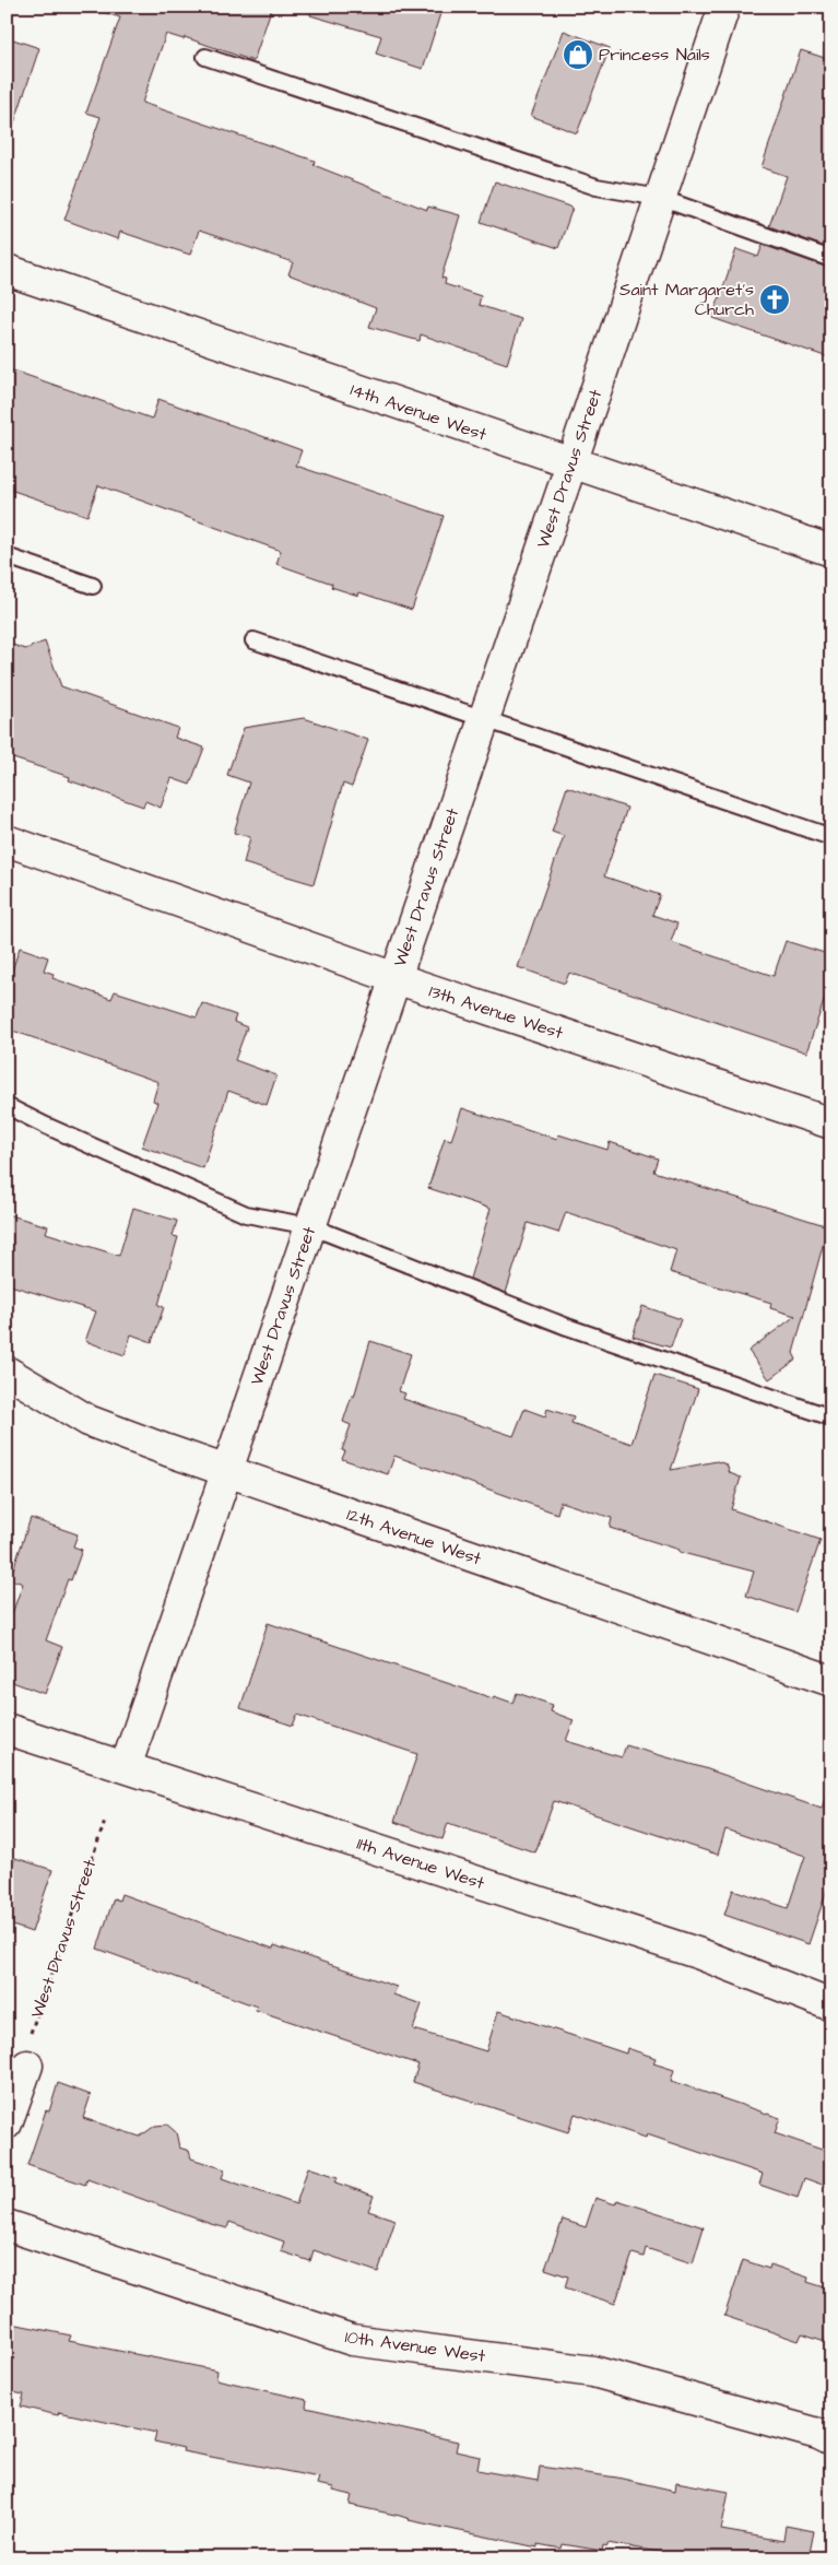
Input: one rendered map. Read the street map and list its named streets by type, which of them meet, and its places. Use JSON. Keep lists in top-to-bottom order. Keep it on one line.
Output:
{"streets":{"street":["14th Avenue West","West Dravus Street","13th Avenue West","12th Avenue West","11th Avenue West","10th Avenue West"]},"crossings":[["14th Avenue West","West Dravus Street"],["West Dravus Street","13th Avenue West"],["West Dravus Street","12th Avenue West"],["West Dravus Street","11th Avenue West"]],"places":{"shop":["Princess Nails"],"church":["Saint Margaret's Church"]}}
